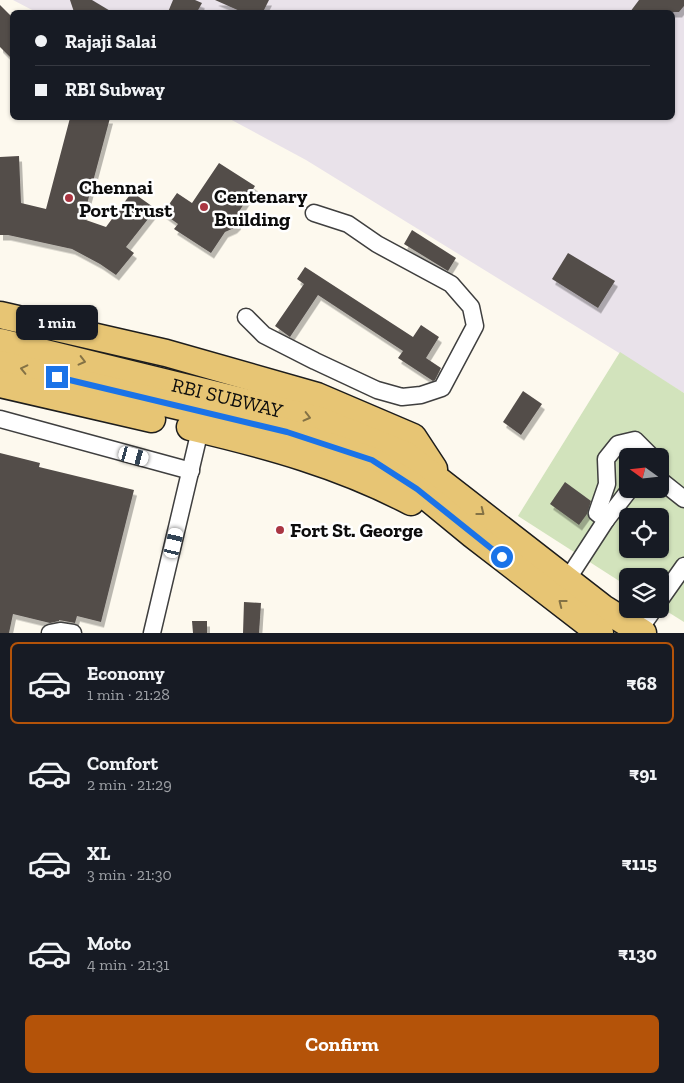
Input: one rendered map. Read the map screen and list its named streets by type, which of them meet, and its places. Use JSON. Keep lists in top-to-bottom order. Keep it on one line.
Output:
{"streets":{"main road":["RBI SUBWAY"]},"places":["Chennai Port Trust","Centenary Building","Fort St. George"],"north":"left","page":{"banner":["Rajaji Salai","RBI Subway"],"bubble":"1 min","list":[{"name":"Economy","note":"1 min · 21:28","value":"₹68"},{"name":"Comfort","note":"2 min · 21:29","value":"₹91"},{"name":"XL","note":"3 min · 21:30","value":"₹115"},{"name":"Moto","note":"4 min · 21:31","value":"₹130"}],"buttons":"Confirm"}}
